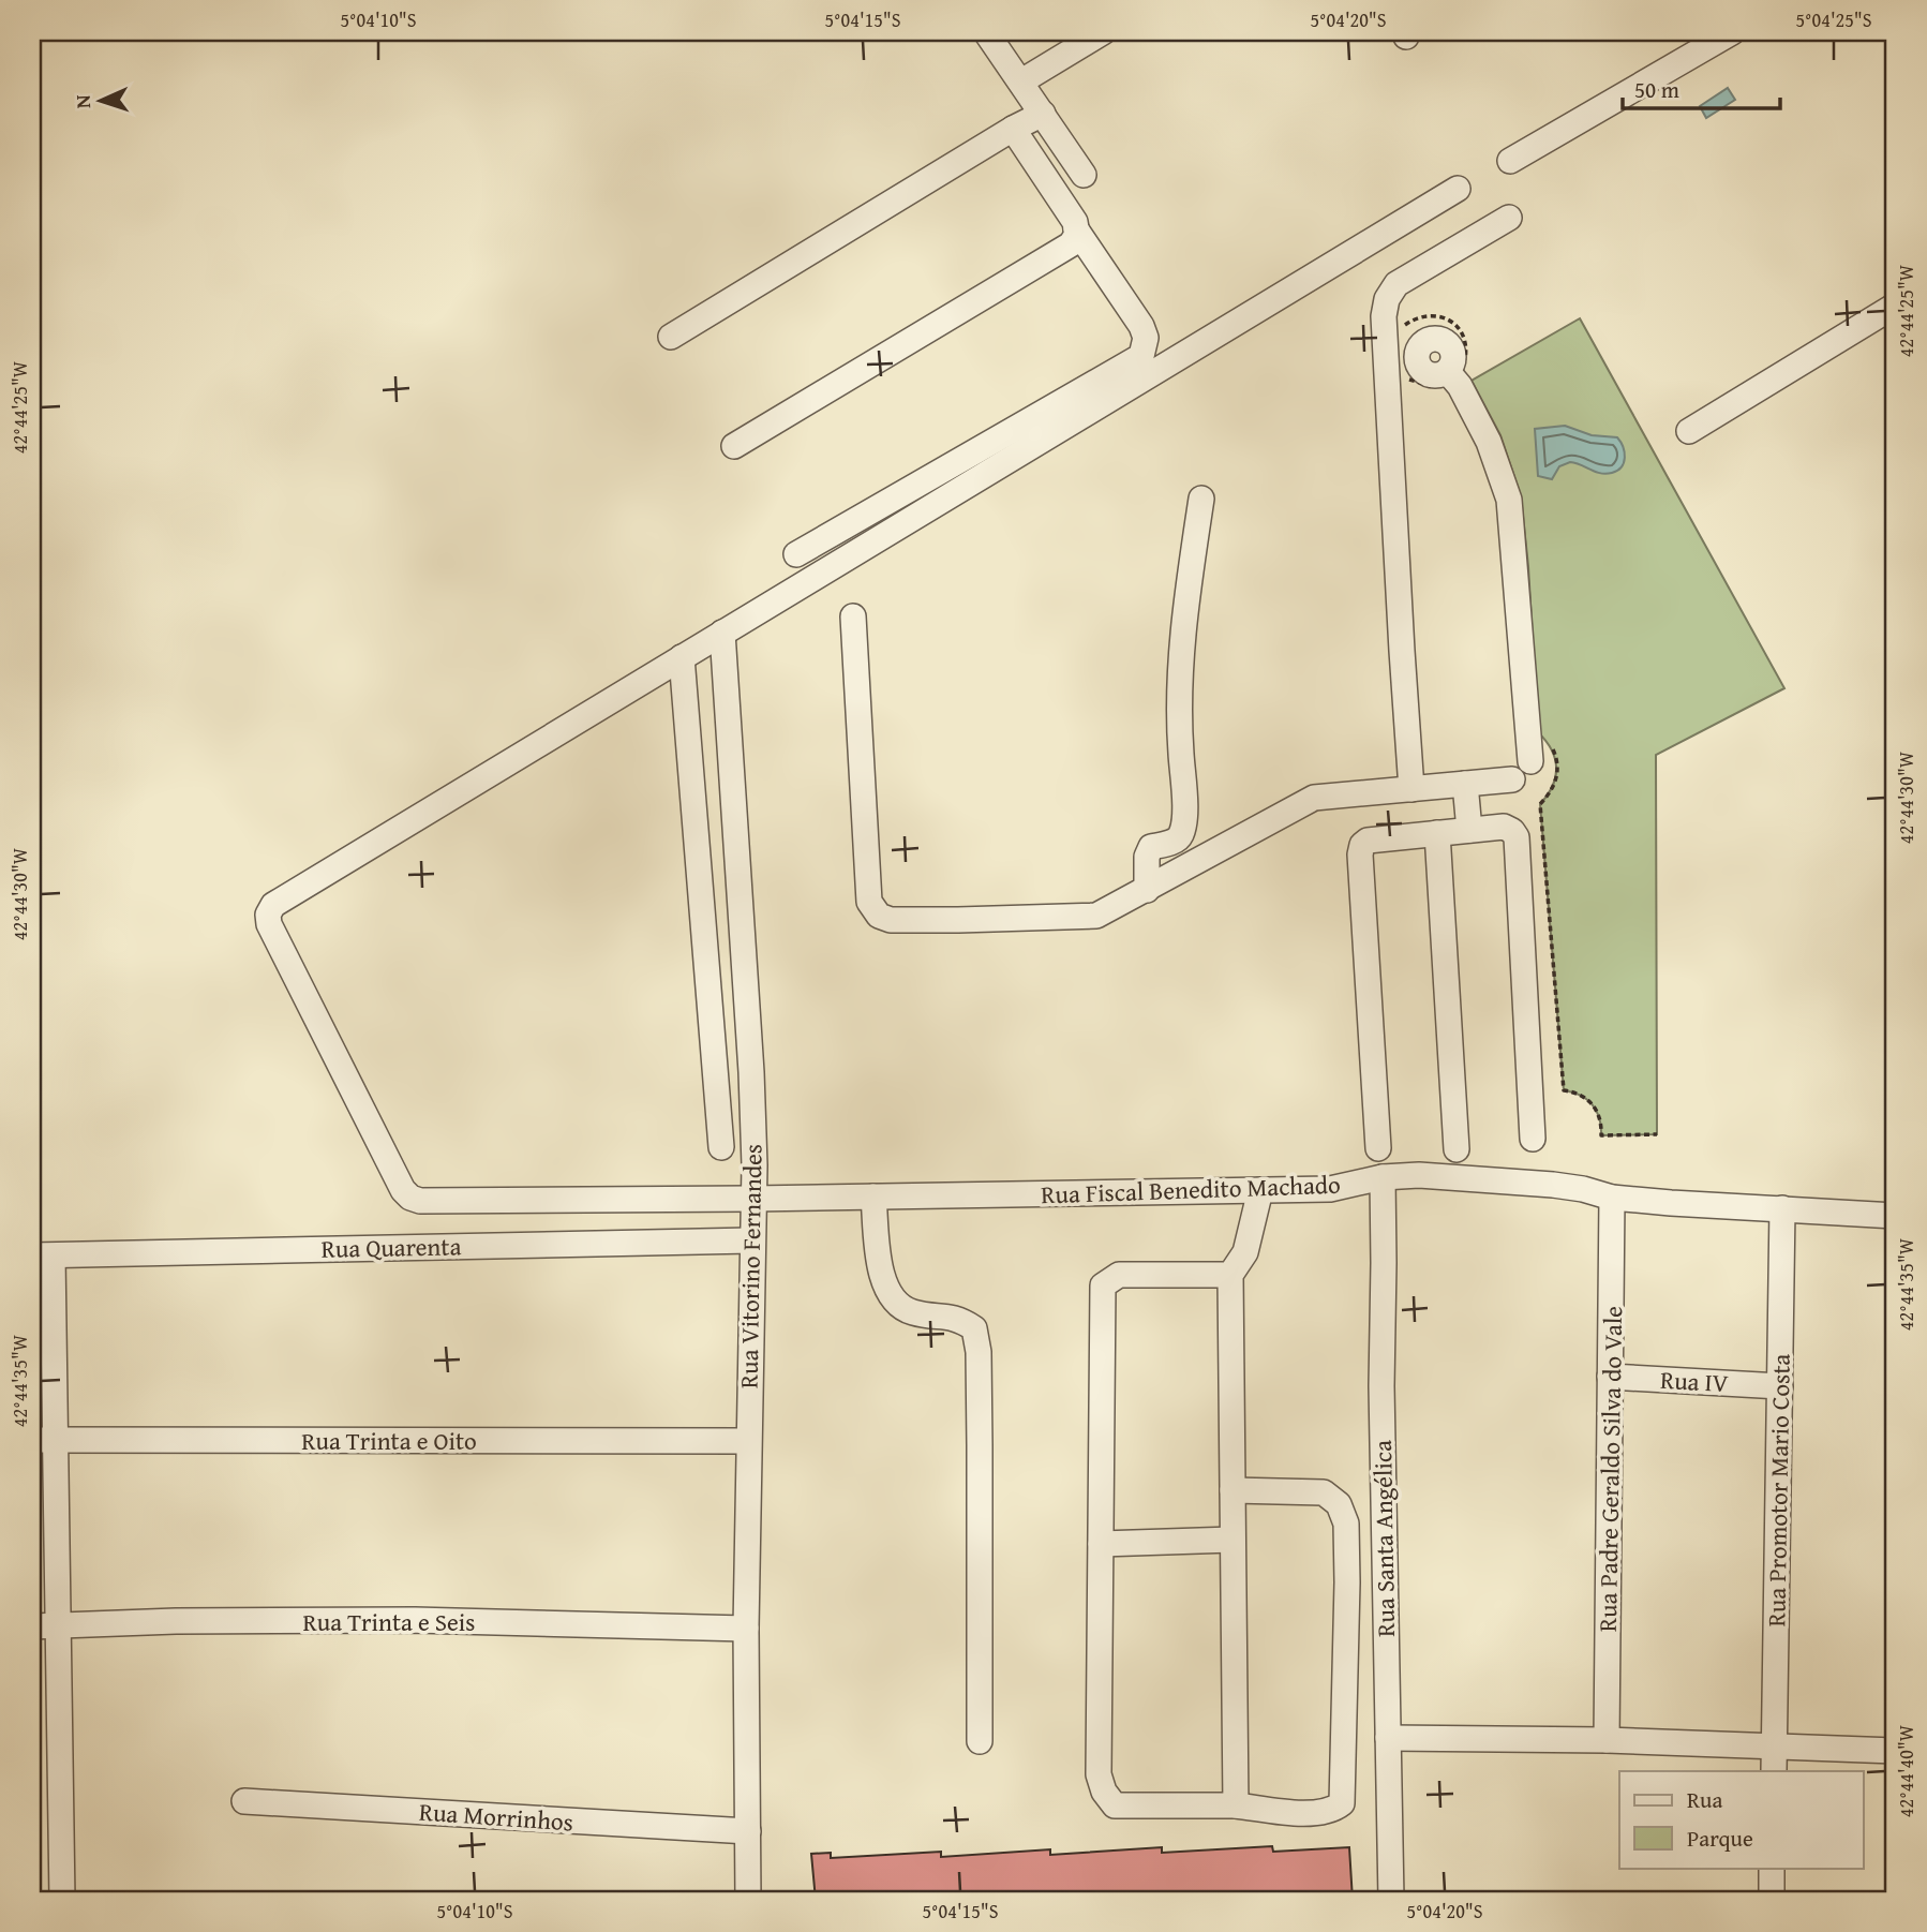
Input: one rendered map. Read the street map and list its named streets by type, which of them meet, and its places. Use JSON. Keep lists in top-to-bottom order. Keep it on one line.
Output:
{"streets":{"street":["Rua Fiscal Benedito Machado","Rua Quarenta","Rua Vitorino Fernandes","Rua IV","Rua Trinta e Oito","Rua Padre Geraldo Silva do Vale","Rua Promotor Mario Costa","Rua Santa Angélica","Rua Trinta e Seis","Rua Morrinhos"]},"crossings":[["Rua Fiscal Benedito Machado","Rua Vitorino Fernandes"],["Rua Fiscal Benedito Machado","Rua Padre Geraldo Silva do Vale"],["Rua Fiscal Benedito Machado","Rua Promotor Mario Costa"],["Rua Fiscal Benedito Machado","Rua Santa Angélica"],["Rua Quarenta","Rua Vitorino Fernandes"],["Rua Vitorino Fernandes","Rua Trinta e Oito"],["Rua Vitorino Fernandes","Rua Trinta e Seis"],["Rua Vitorino Fernandes","Rua Morrinhos"],["Rua IV","Rua Padre Geraldo Silva do Vale"],["Rua IV","Rua Promotor Mario Costa"]],"legend":["Rua","Parque"],"scale_bar":"50 m","north":"left","coordinates":["5°04'10\"S","5°04'15\"S","5°04'20\"S","5°04'25\"S","42°44'25\"W","42°44'30\"W","42°44'35\"W","42°44'40\"W"]}
